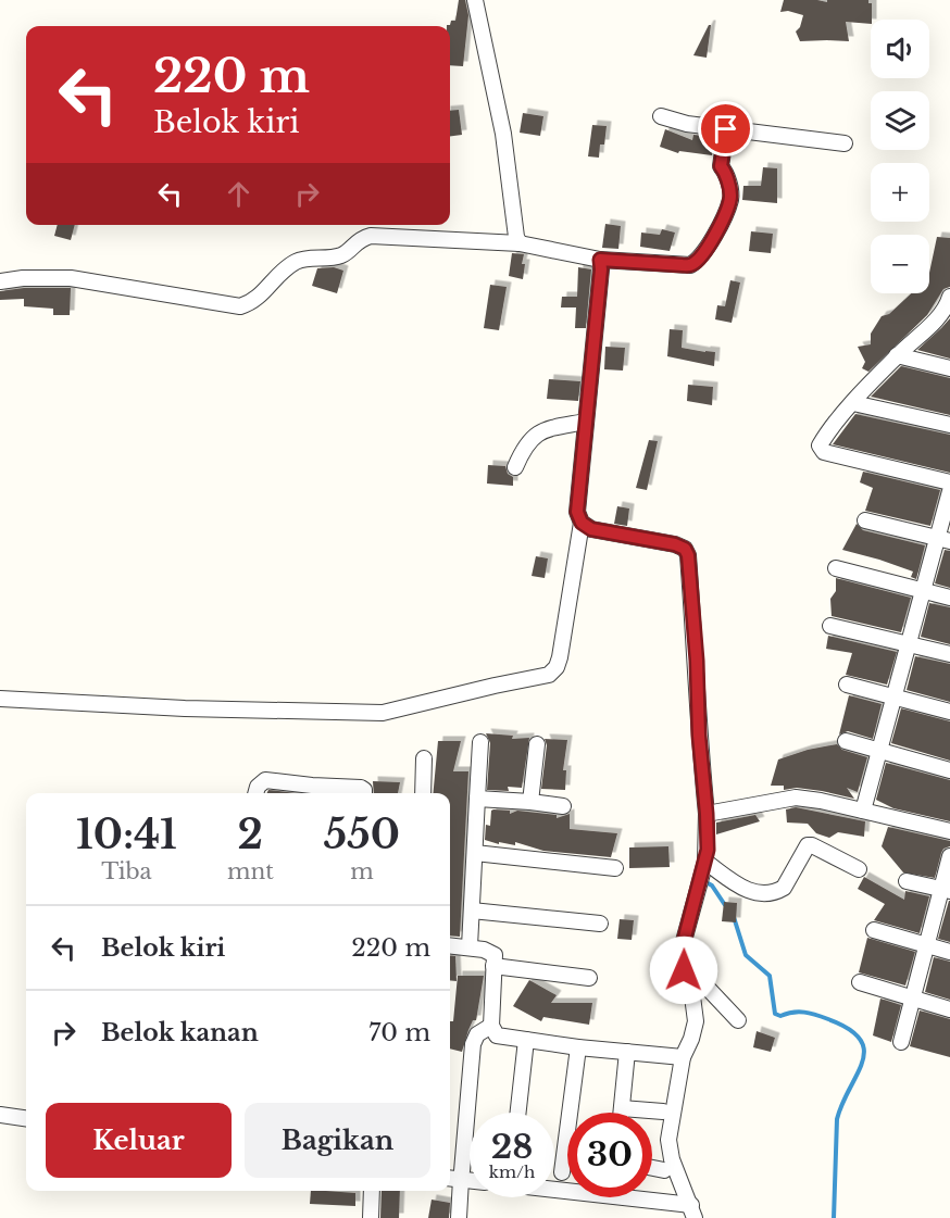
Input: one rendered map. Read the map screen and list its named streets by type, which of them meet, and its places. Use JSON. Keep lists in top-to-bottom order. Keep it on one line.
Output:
{"page":{"map_buttons":["+","−"],"turn":["220 m","Belok kiri"],"eta":["10:41","Tiba","2","mnt","550","m"],"list":[{"name":"Belok kiri","value":"220 m"},{"name":"Belok kanan","value":"70 m"}],"buttons":["Keluar","Bagikan"],"speed":"28 km/h","limit":"30"}}
